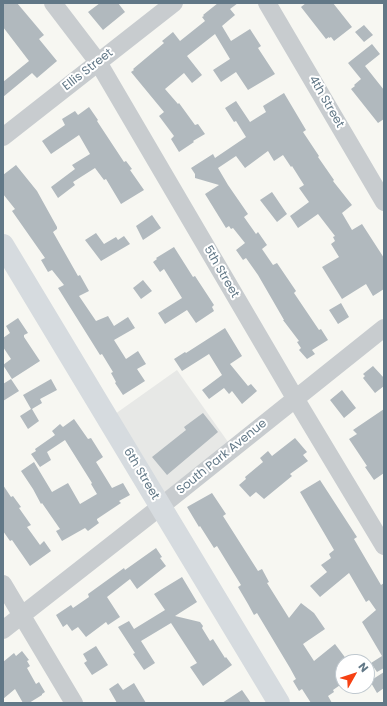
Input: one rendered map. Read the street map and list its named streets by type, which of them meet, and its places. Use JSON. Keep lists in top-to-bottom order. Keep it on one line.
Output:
{"streets":{"main road":["6th Street"],"street":["Ellis Street","4th Street","5th Street","South Park Avenue"]},"crossings":[["Ellis Street","5th Street"],["5th Street","South Park Avenue"],["South Park Avenue","6th Street"]],"north":"top right"}
